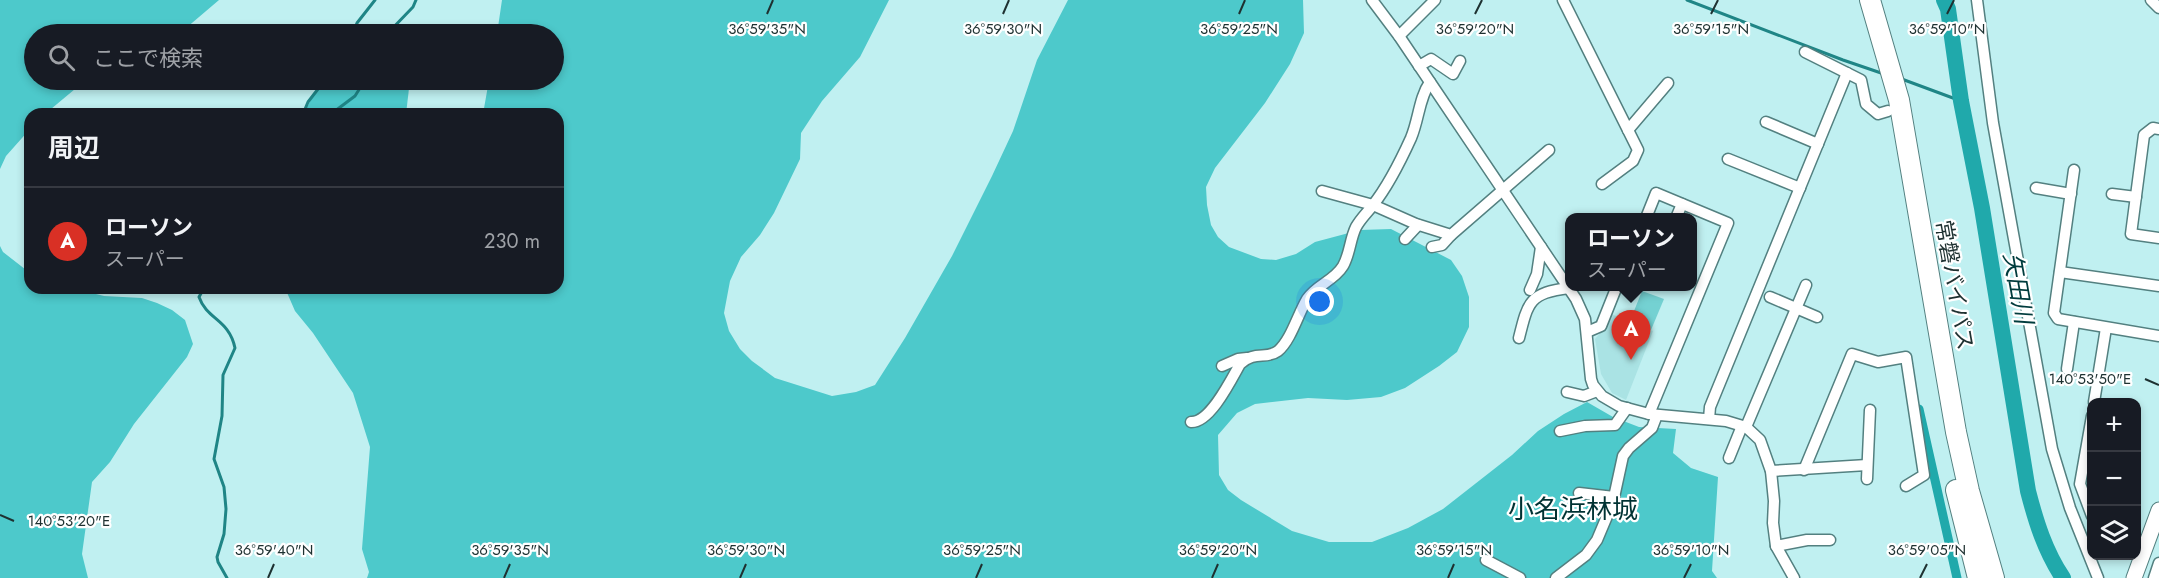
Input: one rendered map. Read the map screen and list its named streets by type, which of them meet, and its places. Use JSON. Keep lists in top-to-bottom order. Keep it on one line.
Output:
{"streets":{"highway":["常磐バイパス"]},"districts":["小名浜林城"],"water":["矢田川"],"page":{"search":"ここで検索","heading":"周辺","list":[{"mark":"A","name":"ローソン","note":"スーパー","value":"230 m"}],"popup":["ローソン","スーパー"],"pins":"A","map_buttons":["+","−"]},"coordinates":["36°59'35\"N","36°59'30\"N","36°59'25\"N","36°59'20\"N","36°59'15\"N","36°59'10\"N","140°53'50\"E","140°53'20\"E","36°59'40\"N","36°59'05\"N"]}
